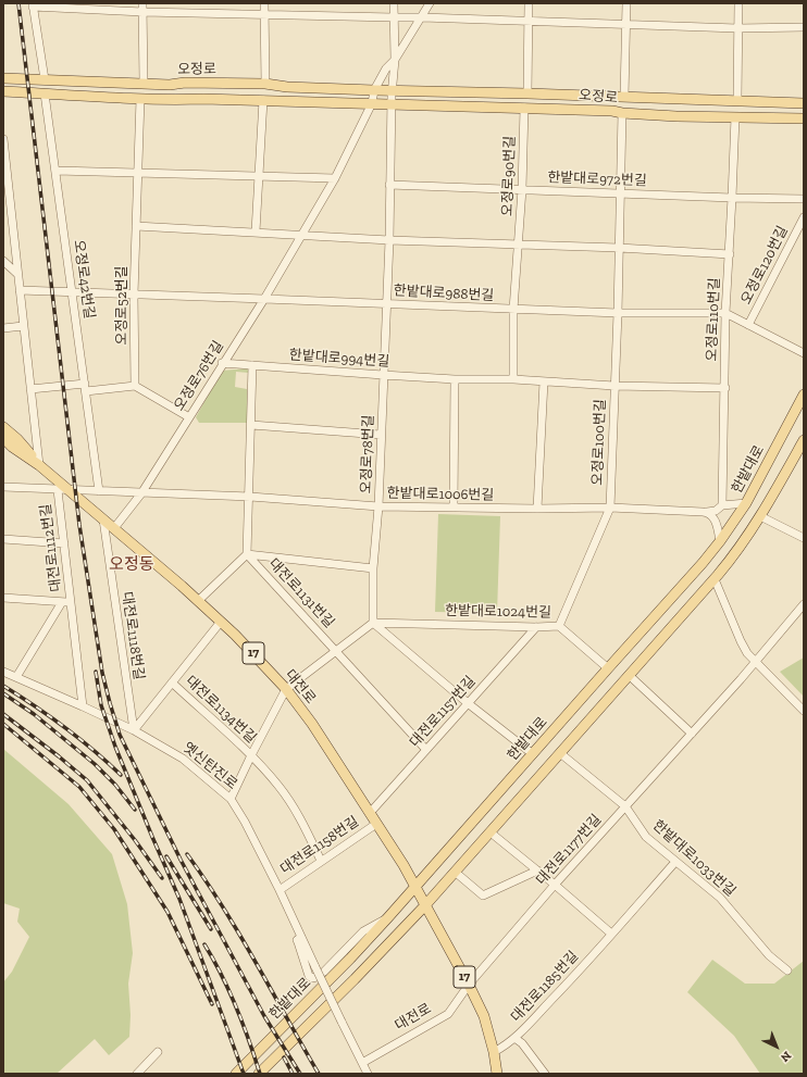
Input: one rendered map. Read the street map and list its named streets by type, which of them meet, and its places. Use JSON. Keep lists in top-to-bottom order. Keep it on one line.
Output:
{"streets":{"main road":["오정로","한밭대로","17","대전로"],"street":["오정로90번길","한밭대로972번길","오정로120번길","오정로42번길","한밭대로988번길","오정로52번길","오정로110번길","한밭대로994번길","오정로76번길","오정로100번길","오정로78번길","한밭대로1006번길","대전로1112번길","대전로1131번길","한밭대로1024번길","대전로1118번길","대전로1134번길","대전로1157번길","옛신탄진로","대전로1158번길","대전로1177번길","한밭대로1033번길","대전로1185번길"]},"crossings":[["오정로","오정로90번길"],["오정로","오정로42번길"],["오정로","오정로52번길"],["오정로","오정로110번길"],["오정로","오정로76번길"],["오정로","오정로100번길"],["오정로","오정로78번길"],["오정로90번길","한밭대로972번길"],["오정로90번길","한밭대로988번길"],["오정로90번길","한밭대로994번길"],["한밭대로972번길","오정로110번길"],["한밭대로972번길","오정로100번길"],["한밭대로972번길","오정로78번길"],["오정로120번길","한밭대로988번길"],["오정로42번길","한밭대로988번길"],["오정로42번길","한밭대로1006번길"],["한밭대로988번길","오정로52번길"],["한밭대로988번길","오정로110번길"],["한밭대로988번길","오정로76번길"],["한밭대로988번길","오정로100번길"],["한밭대로988번길","오정로78번길"],["오정로110번길","한밭대로994번길"],["한밭대로994번길","오정로76번길"],["한밭대로994번길","오정로100번길"],["한밭대로994번길","오정로78번길"],["오정로76번길","한밭대로1006번길"],["오정로76번길","대전로"],["오정로100번길","한밭대로1006번길"],["오정로100번길","한밭대로1024번길"],["오정로78번길","한밭대로1006번길"],["오정로78번길","대전로1131번길"],["오정로78번길","한밭대로1024번길"],["한밭대로","한밭대로1024번길"],["한밭대로","대전로"],["한밭대로1006번길","대전로1112번길"],["한밭대로1006번길","대전로"],["대전로1112번길","옛신탄진로"],["한밭대로1024번길","대전로1157번길"],["대전로1118번길","대전로"],["대전로1118번길","대전로1134번길"],["대전로1118번길","옛신탄진로"],["대전로","대전로1134번길"],["대전로","대전로1157번길"],["대전로","옛신탄진로"],["대전로","대전로1158번길"],["대전로","대전로1177번길"],["대전로","대전로1185번길"],["대전로1134번길","옛신탄진로"],["대전로1134번길","대전로1158번길"],["옛신탄진로","대전로1158번길"],["대전로1177번길","한밭대로1033번길"],["한밭대로1033번길","대전로1185번길"]],"districts":["오정동"],"north":"bottom right"}
